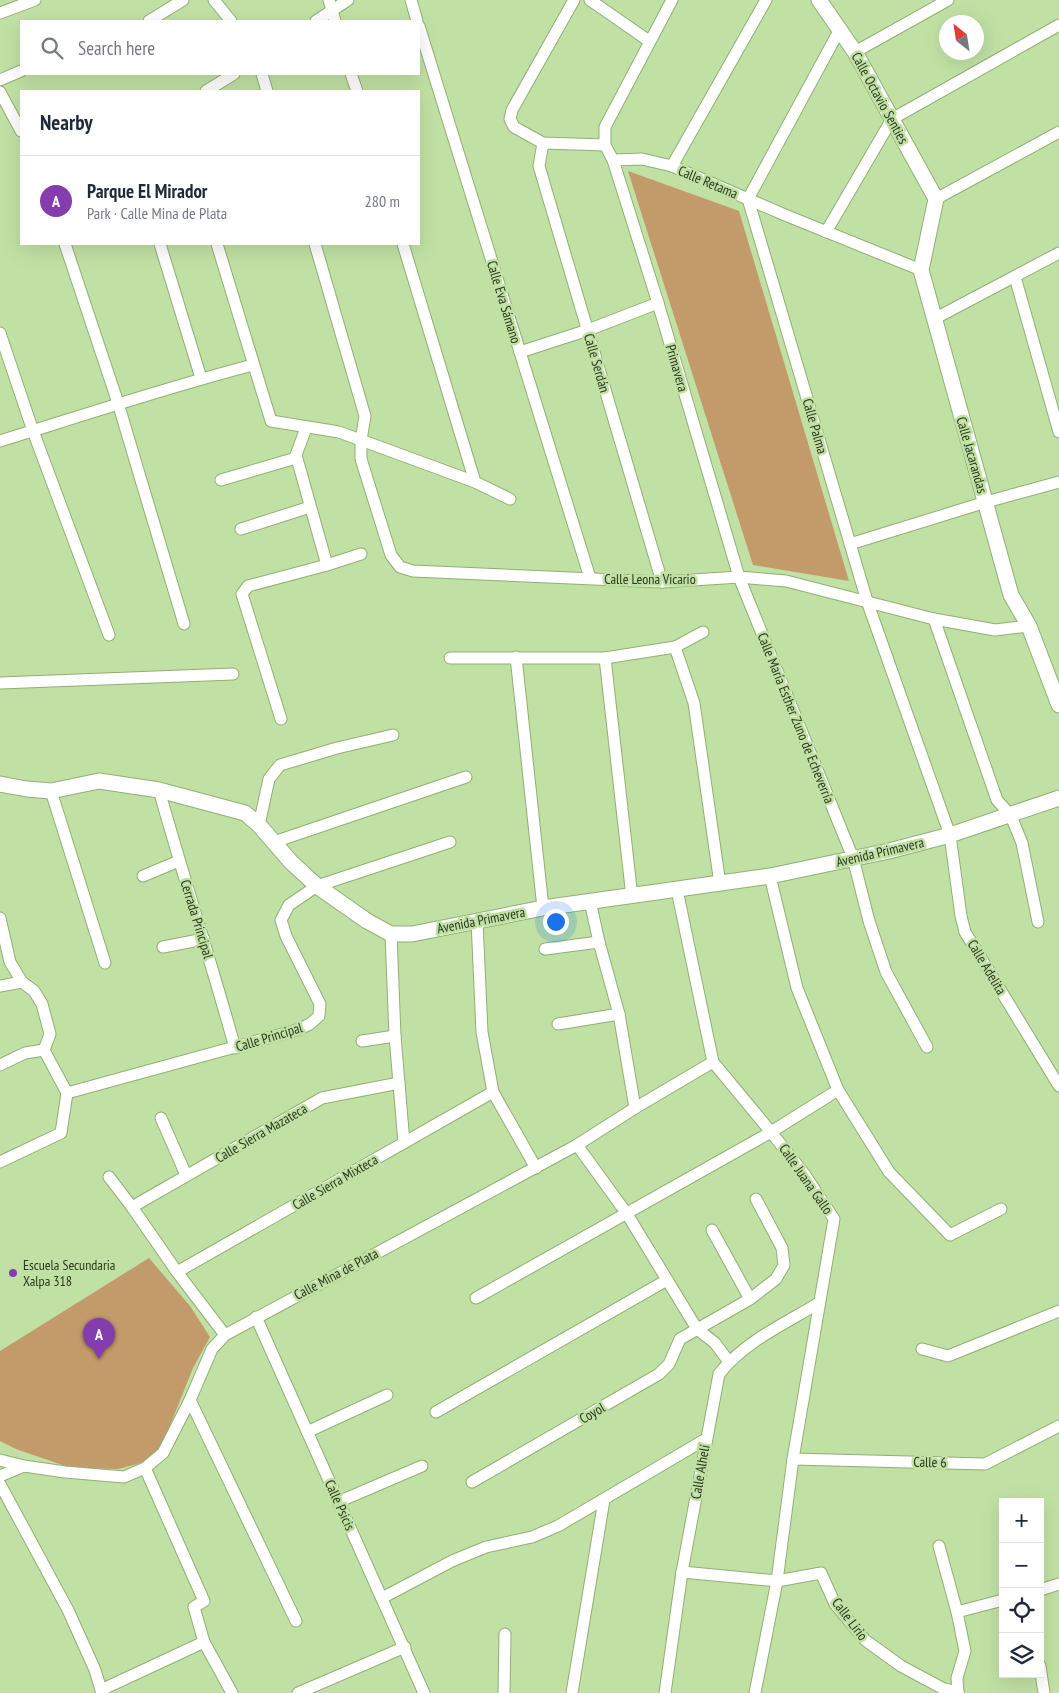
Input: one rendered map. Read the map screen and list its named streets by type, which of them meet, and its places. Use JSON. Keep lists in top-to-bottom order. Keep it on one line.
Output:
{"streets":{"street":["Calle Octavio Senties","Calle Retama","Calle Eva Sámano","Calle Serdán","Primavera","Calle Palma","Calle Jacarandas","Calle Leona Vicario","Calle María Esther Zuno de Echeverría","Avenida Primavera","Cerrada Principal","Calle Adelita","Calle Principal","Calle Sierra Mazateca","Calle Juana Gallo","Calle Sierra Mixteca","Calle Mina de Plata","Coyol","Calle 6","Calle Alhelí","Calle Psicis","Calle Lirio"]},"crossings":[["Calle Octavio Senties","Calle Jacarandas"],["Calle Retama","Primavera"],["Calle Retama","Calle Palma"],["Calle Retama","Calle Jacarandas"],["Calle Eva Sámano","Calle Leona Vicario"],["Calle Serdán","Calle Leona Vicario"],["Primavera","Calle Leona Vicario"],["Primavera","Calle María Esther Zuno de Echeverría"],["Calle Palma","Calle Leona Vicario"],["Calle Palma","Avenida Primavera"],["Calle Palma","Calle Adelita"],["Calle Jacarandas","Calle Leona Vicario"],["Calle Leona Vicario","Calle María Esther Zuno de Echeverría"],["Calle María Esther Zuno de Echeverría","Avenida Primavera"],["Avenida Primavera","Calle Adelita"],["Avenida Primavera","Calle Juana Gallo"],["Cerrada Principal","Calle Principal"],["Calle Juana Gallo","Calle Mina de Plata"],["Calle Juana Gallo","Calle 6"],["Calle Juana Gallo","Calle Alhelí"],["Calle Juana Gallo","Calle Lirio"],["Calle Mina de Plata","Calle Psicis"],["Calle Alhelí","Calle Lirio"]],"places":["Escuela Secundaria Xalpa 318"],"north":"top left","page":{"search":"Search here","heading":"Nearby","list":[{"mark":"A","name":"Parque El Mirador","note":"Park · Calle Mina de Plata","value":"280 m"}],"pins":"A","map_buttons":["+","−"]}}
